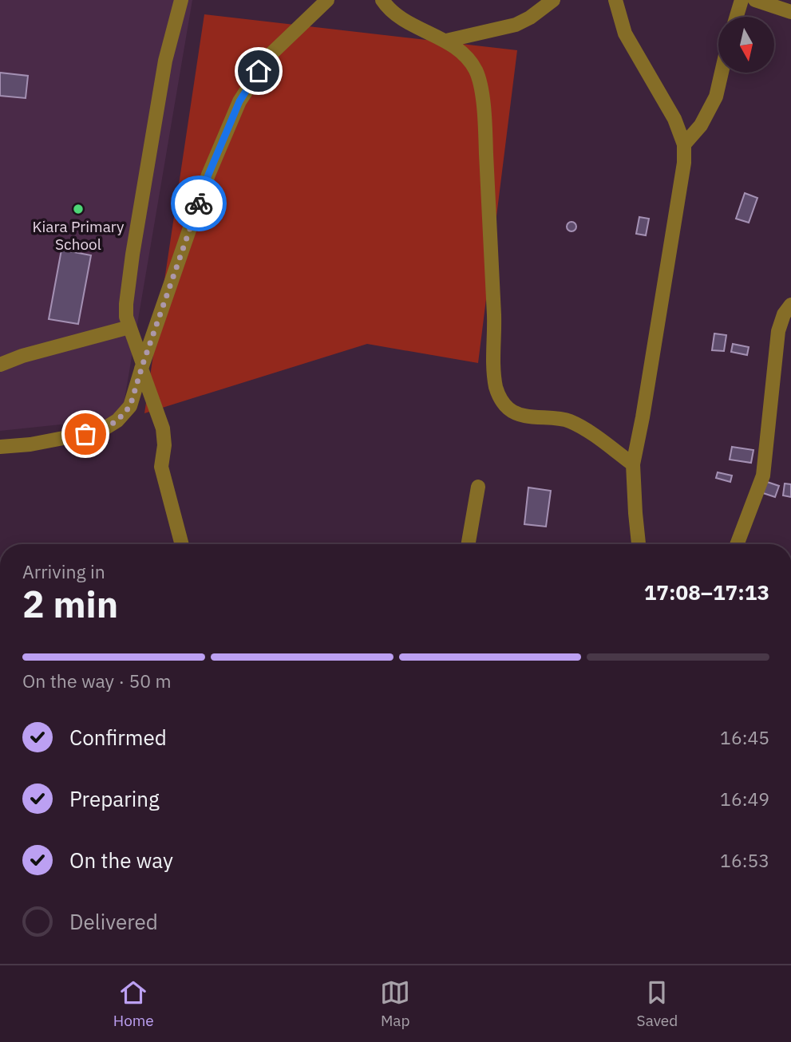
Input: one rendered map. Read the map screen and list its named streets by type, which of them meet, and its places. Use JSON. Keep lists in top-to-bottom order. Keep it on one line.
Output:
{"places":["Kiara Primary School"],"north":"bottom","page":{"heading":["2 min","Arriving in","17:08–17:13"],"bar":"On the way · 50 m","list":[["Confirmed","16:45"],["Preparing","16:49"],["On the way","16:53"],"Delivered"],"tabs":["Home","Map","Saved"]}}
